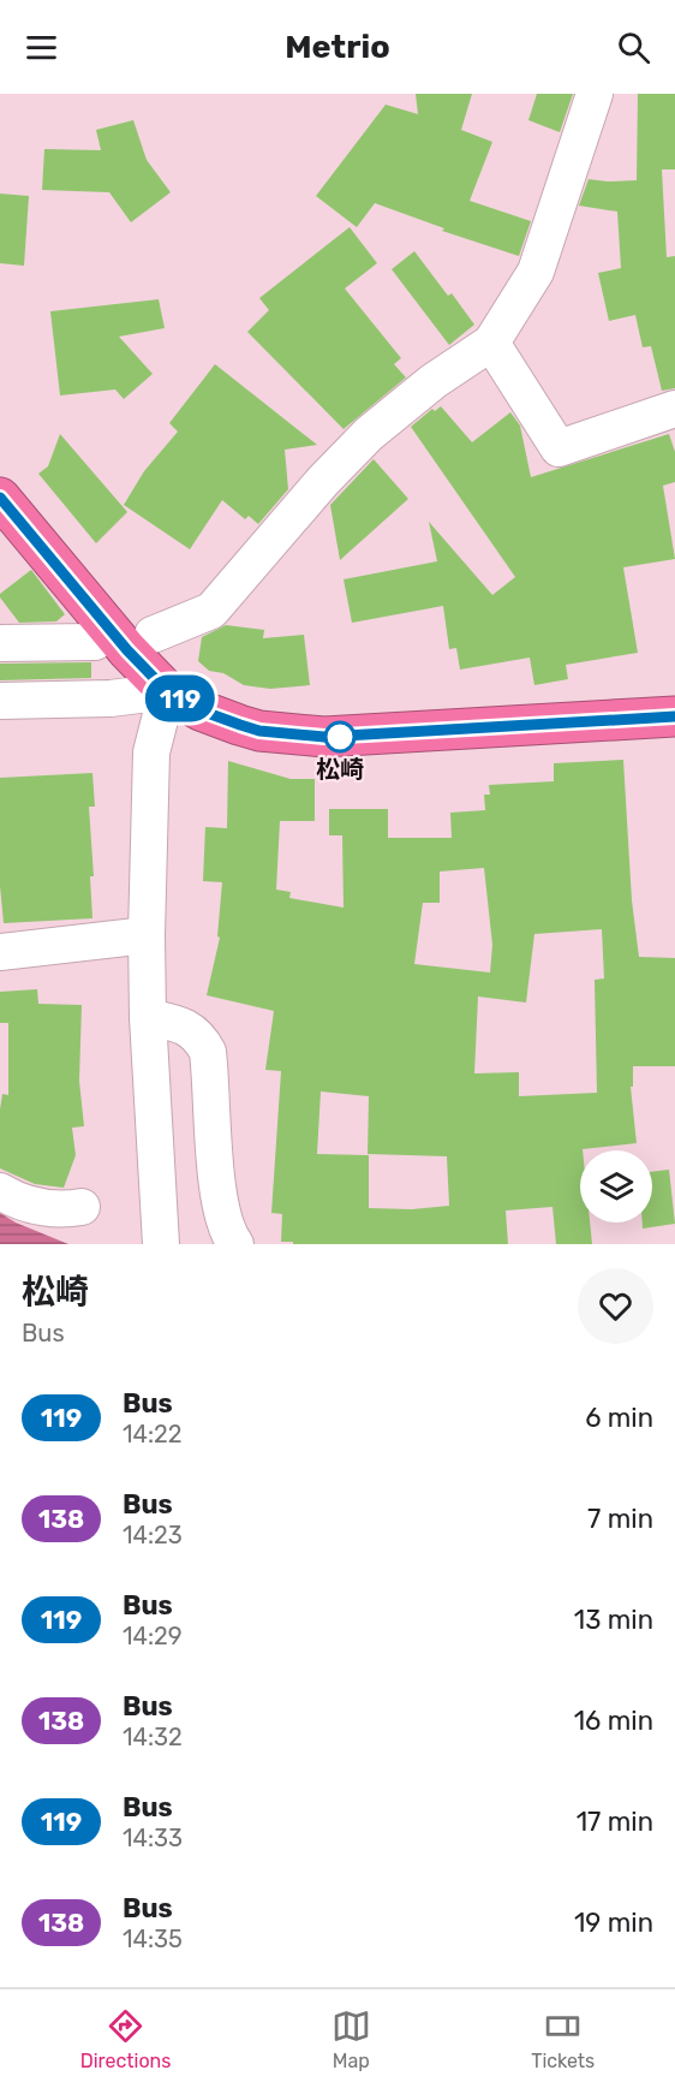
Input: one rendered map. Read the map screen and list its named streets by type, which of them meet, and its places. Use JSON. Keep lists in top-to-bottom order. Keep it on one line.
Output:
{"places":["松崎"],"lines":["bus line 119"],"page":{"header":"Metrio","on_map":"119","heading":["松崎","Bus"],"list":[{"mark":"119","name":"Bus","note":"14:22","value":"6 min"},{"mark":"138","name":"Bus","note":"14:23","value":"7 min"},{"mark":"119","name":"Bus","note":"14:29","value":"13 min"},{"mark":"138","name":"Bus","note":"14:32","value":"16 min"},{"mark":"119","name":"Bus","note":"14:33","value":"17 min"},{"mark":"138","name":"Bus","note":"14:35","value":"19 min"}],"tabs":["Directions","Map","Tickets"]}}
